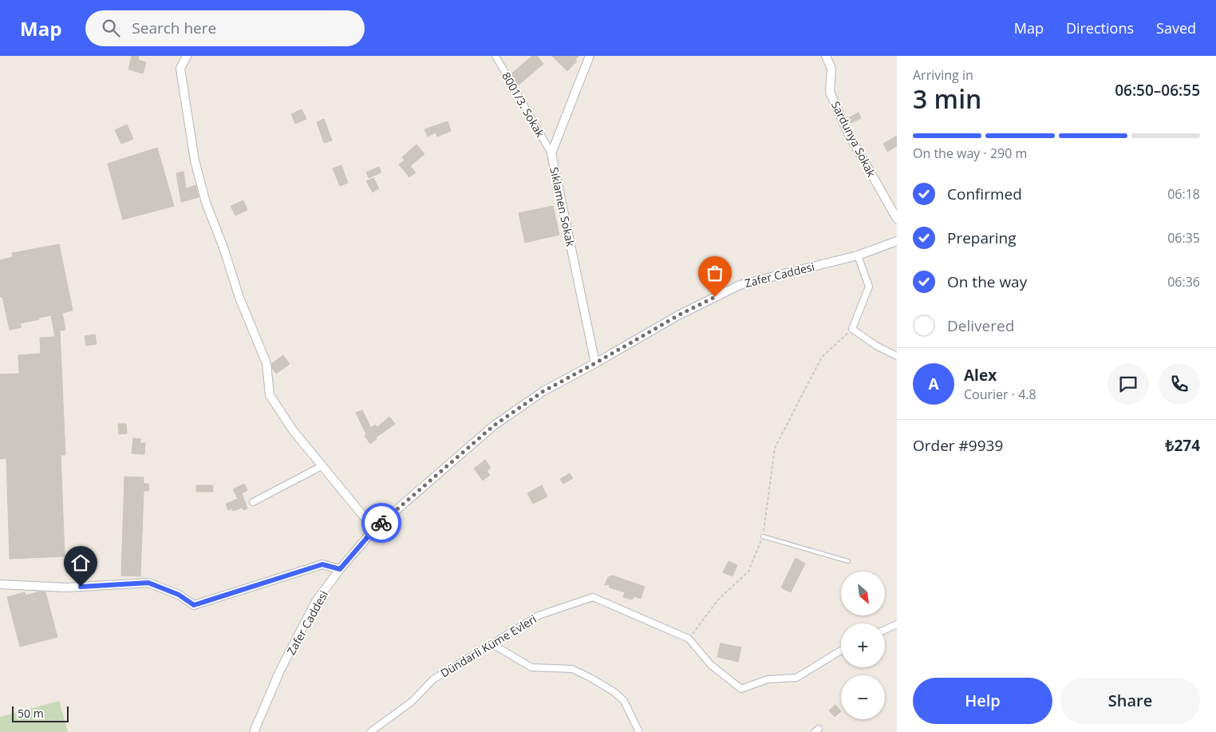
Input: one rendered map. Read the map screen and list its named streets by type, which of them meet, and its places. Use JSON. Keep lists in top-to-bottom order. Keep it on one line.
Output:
{"streets":{"street":["8001/3. Sokak","Sardunya Sokak","Sıklamen Sokak","Zafer Caddesi","Dündarli Küme Evleri"]},"crossings":[["8001/3. Sokak","Sıklamen Sokak"],["Sıklamen Sokak","Zafer Caddesi"]],"scale_bar":"50 m","north":"bottom right","page":{"header":"Map","search":"Search here","nav":["Map","Directions","Saved"],"heading":["3 min","Arriving in","06:50–06:55"],"panel":["Alex","Courier · 4.8","Order #9939","₺274"],"bar":"On the way · 290 m","list":[["Confirmed","06:18"],["Preparing","06:35"],["On the way","06:36"],"Delivered"],"round":"A","map_buttons":["+","−"],"buttons":["Help","Share"],"scale":"50 m"}}
